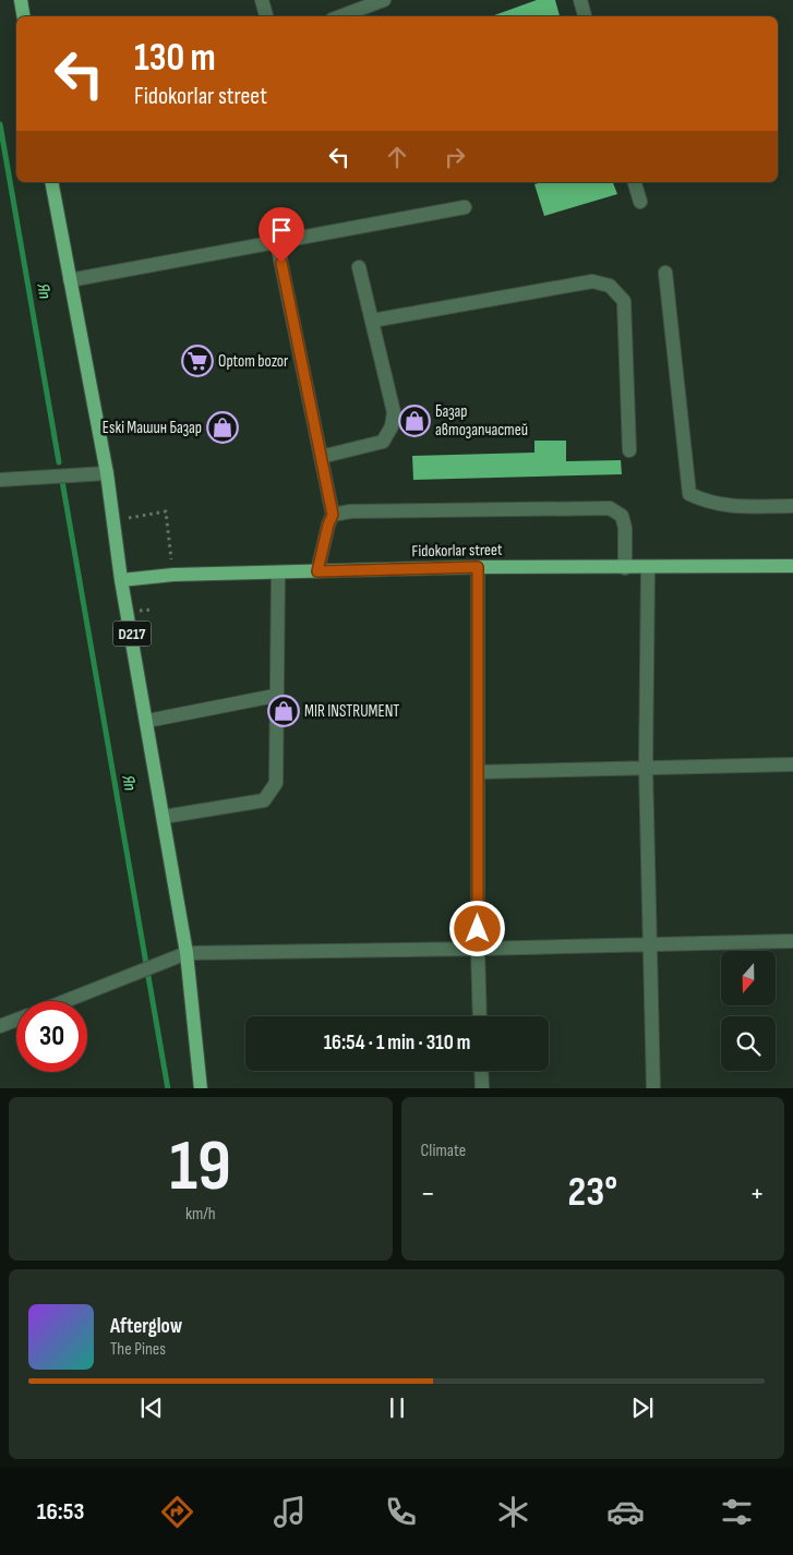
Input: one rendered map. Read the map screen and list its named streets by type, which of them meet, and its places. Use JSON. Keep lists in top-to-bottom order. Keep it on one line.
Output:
{"streets":{"main road":["Fidokorlar street","D217"]},"crossings":[["Fidokorlar street","D217"]],"water":["Яп"],"places":{"supermarket":["Optom bozor"],"shop":["Базар автозапчастей","Eski Машин Базар","MIR INSTRUMENT"]},"north":"bottom","page":{"turn":["130 m","Fidokorlar street"],"limit":"30","trip":"16:54 · 1 min · 310 m","tile":[["19","km/h"],"Climate"],"heat":["−","23°","+"],"song":["Afterglow","The Pines"],"tabs":"16:53"}}
